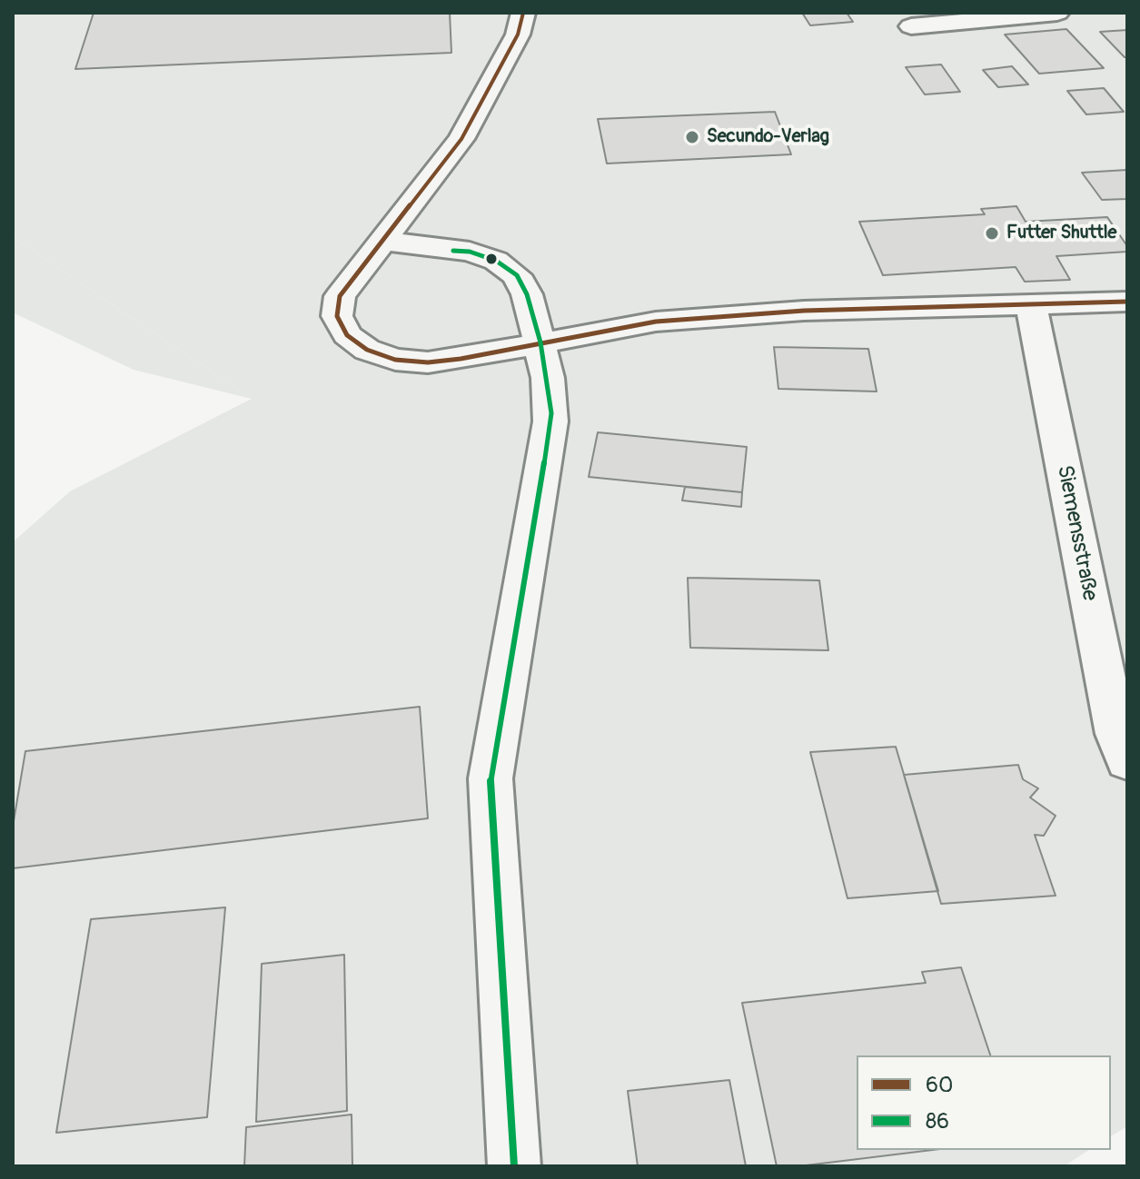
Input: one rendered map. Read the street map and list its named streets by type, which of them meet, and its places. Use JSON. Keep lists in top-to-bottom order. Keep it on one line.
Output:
{"streets":{"street":["Siemensstraße"]},"places":["Secundo-Verlag","Futter Shuttle"],"lines":["transit line 60","transit line 86"],"legend":["60","86"]}
